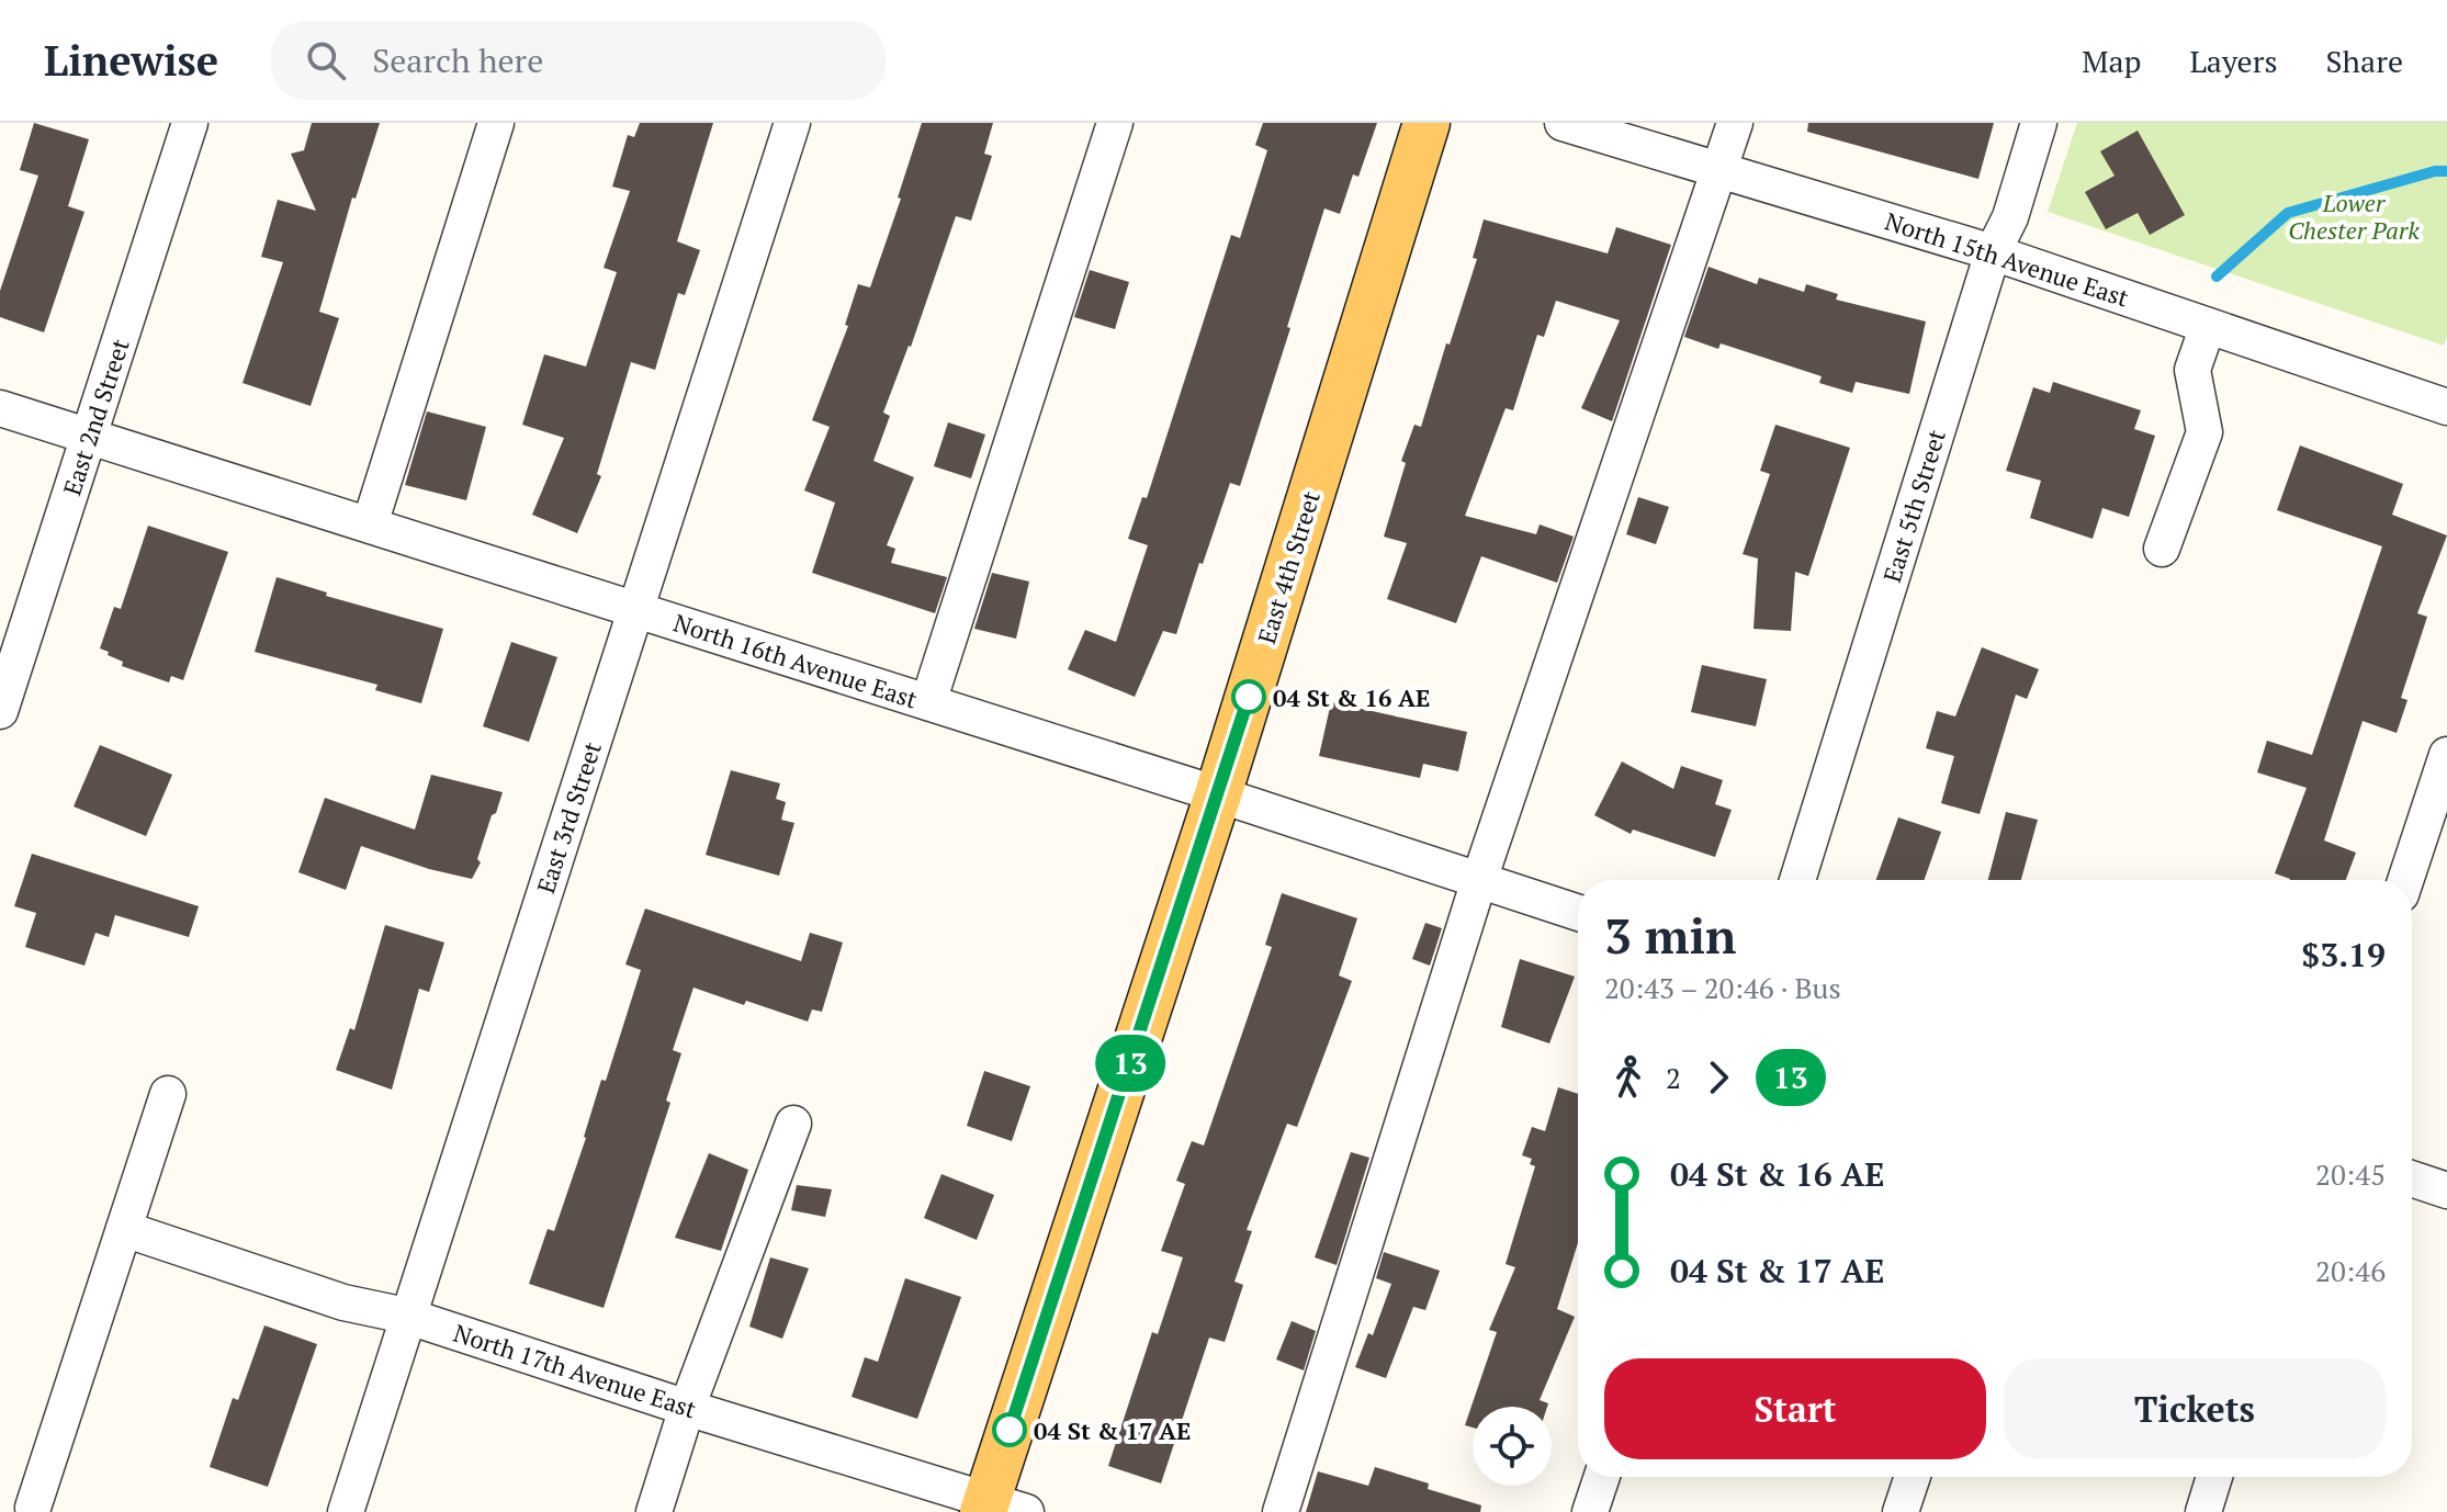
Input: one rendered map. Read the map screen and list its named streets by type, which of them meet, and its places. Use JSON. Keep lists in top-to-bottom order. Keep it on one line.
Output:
{"streets":{"main road":["East 4th Street"],"street":["North 15th Avenue East","East 2nd Street","East 5th Street","North 16th Avenue East","East 3rd Street","North 17th Avenue East"]},"crossings":[["North 15th Avenue East","East 5th Street"],["East 2nd Street","North 16th Avenue East"],["East 4th Street","North 16th Avenue East"],["East 4th Street","North 17th Avenue East"],["North 16th Avenue East","East 3rd Street"],["East 3rd Street","North 17th Avenue East"]],"parks":["Lower Chester Park"],"places":["04 St & 16 AE","04 St & 17 AE"],"lines":["bus line 13"],"page":{"header":"Linewise","search":"Search here","nav":["Map","Layers","Share"],"on_map":"13","heading":["3 min","20:43 – 20:46 · Bus","$3.19"],"legs":["2","13"],"list":[{"name":"04 St & 16 AE","value":"20:45"},{"name":"04 St & 17 AE","value":"20:46"}],"buttons":["Start","Tickets"]}}
